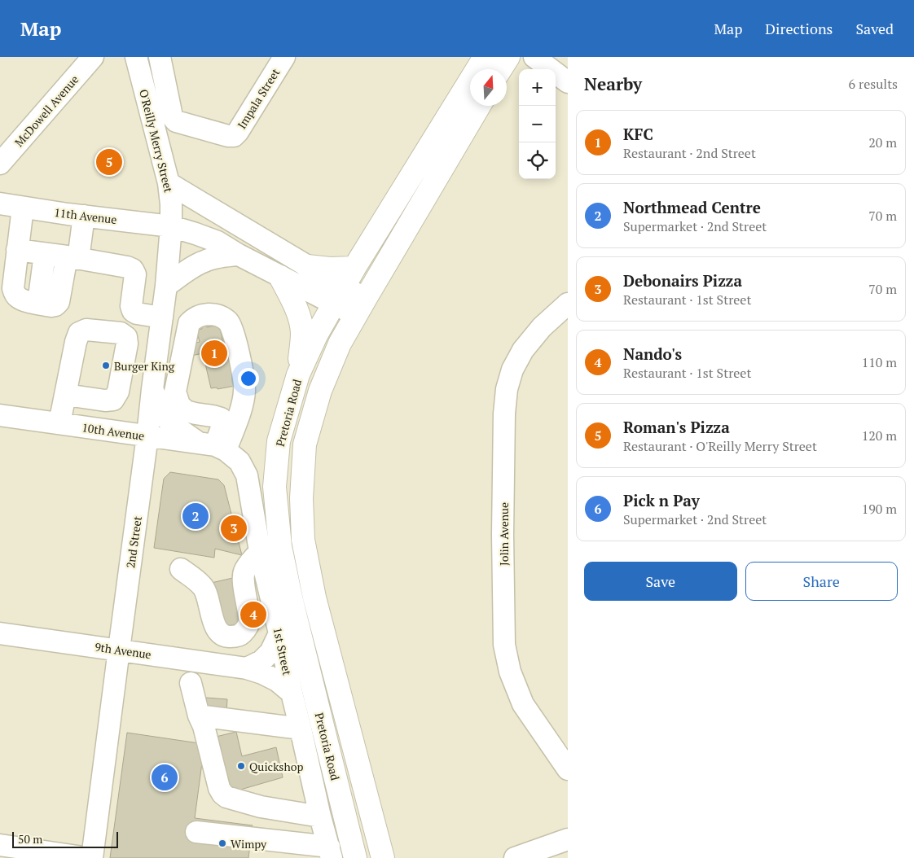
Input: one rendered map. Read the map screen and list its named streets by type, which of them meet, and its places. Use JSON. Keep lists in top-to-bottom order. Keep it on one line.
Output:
{"streets":{"main road":["Pretoria Road"],"street":["Impala Street","McDowell Avenue","O'Reilly Merry Street","11th Avenue","10th Avenue","Jolin Avenue","2nd Street","9th Avenue","1st Street"]},"crossings":[["O'Reilly Merry Street","11th Avenue"],["O'Reilly Merry Street","2nd Street"],["11th Avenue","Pretoria Road"],["11th Avenue","2nd Street"],["10th Avenue","2nd Street"],["10th Avenue","1st Street"],["2nd Street","9th Avenue"],["2nd Street","1st Street"],["9th Avenue","1st Street"]],"places":["Burger King","Quickshop","Wimpy"],"scale_bar":"50 m","north":"top","page":{"header":"Map","nav":["Map","Directions","Saved"],"heading":["Nearby","6 results"],"map_buttons":["+","−"],"list":[{"mark":"1","name":"KFC","note":"Restaurant · 2nd Street","value":"20 m"},{"mark":"2","name":"Northmead Centre","note":"Supermarket · 2nd Street","value":"70 m"},{"mark":"3","name":"Debonairs Pizza","note":"Restaurant · 1st Street","value":"70 m"},{"mark":"4","name":"Nando's","note":"Restaurant · 1st Street","value":"110 m"},{"mark":"5","name":"Roman's Pizza","note":"Restaurant · O'Reilly Merry Street","value":"120 m"},{"mark":"6","name":"Pick n Pay","note":"Supermarket · 2nd Street","value":"190 m"}],"pins":["5","1","2","3","4","6"],"buttons":["Save","Share"],"scale":"50 m"}}
